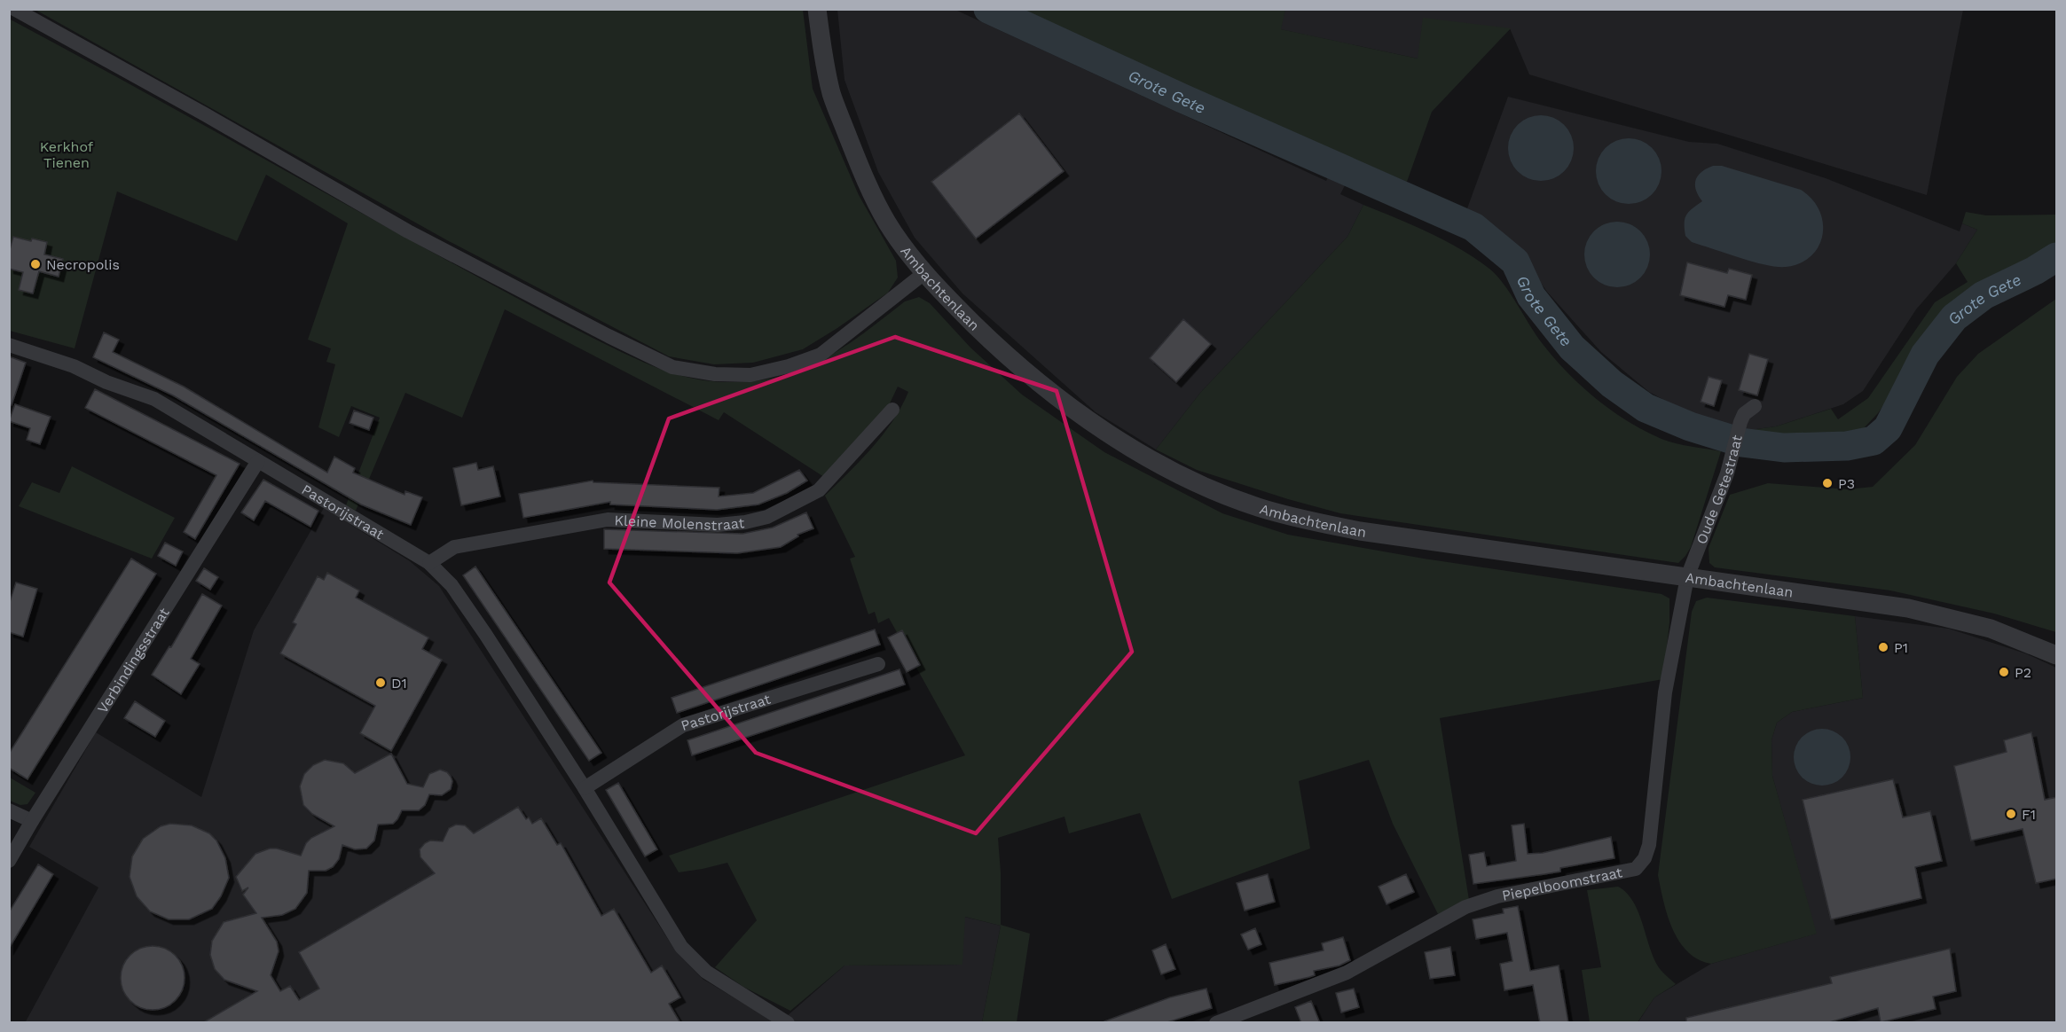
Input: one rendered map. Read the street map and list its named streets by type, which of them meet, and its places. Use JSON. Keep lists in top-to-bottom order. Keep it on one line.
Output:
{"streets":{"street":["Ambachtenlaan","Oude Getestraat","Pastorijstraat","Kleine Molenstraat","Verbindingsstraat","Piepelboomstraat"]},"crossings":[["Ambachtenlaan","Oude Getestraat"],["Ambachtenlaan","Piepelboomstraat"],["Oude Getestraat","Piepelboomstraat"],["Pastorijstraat","Kleine Molenstraat"],["Pastorijstraat","Verbindingsstraat"]],"water":["Grote Gete"],"parks":["Kerkhof Tienen"],"places":["Necropolis","P3","P1","P2","D1","F1"]}
